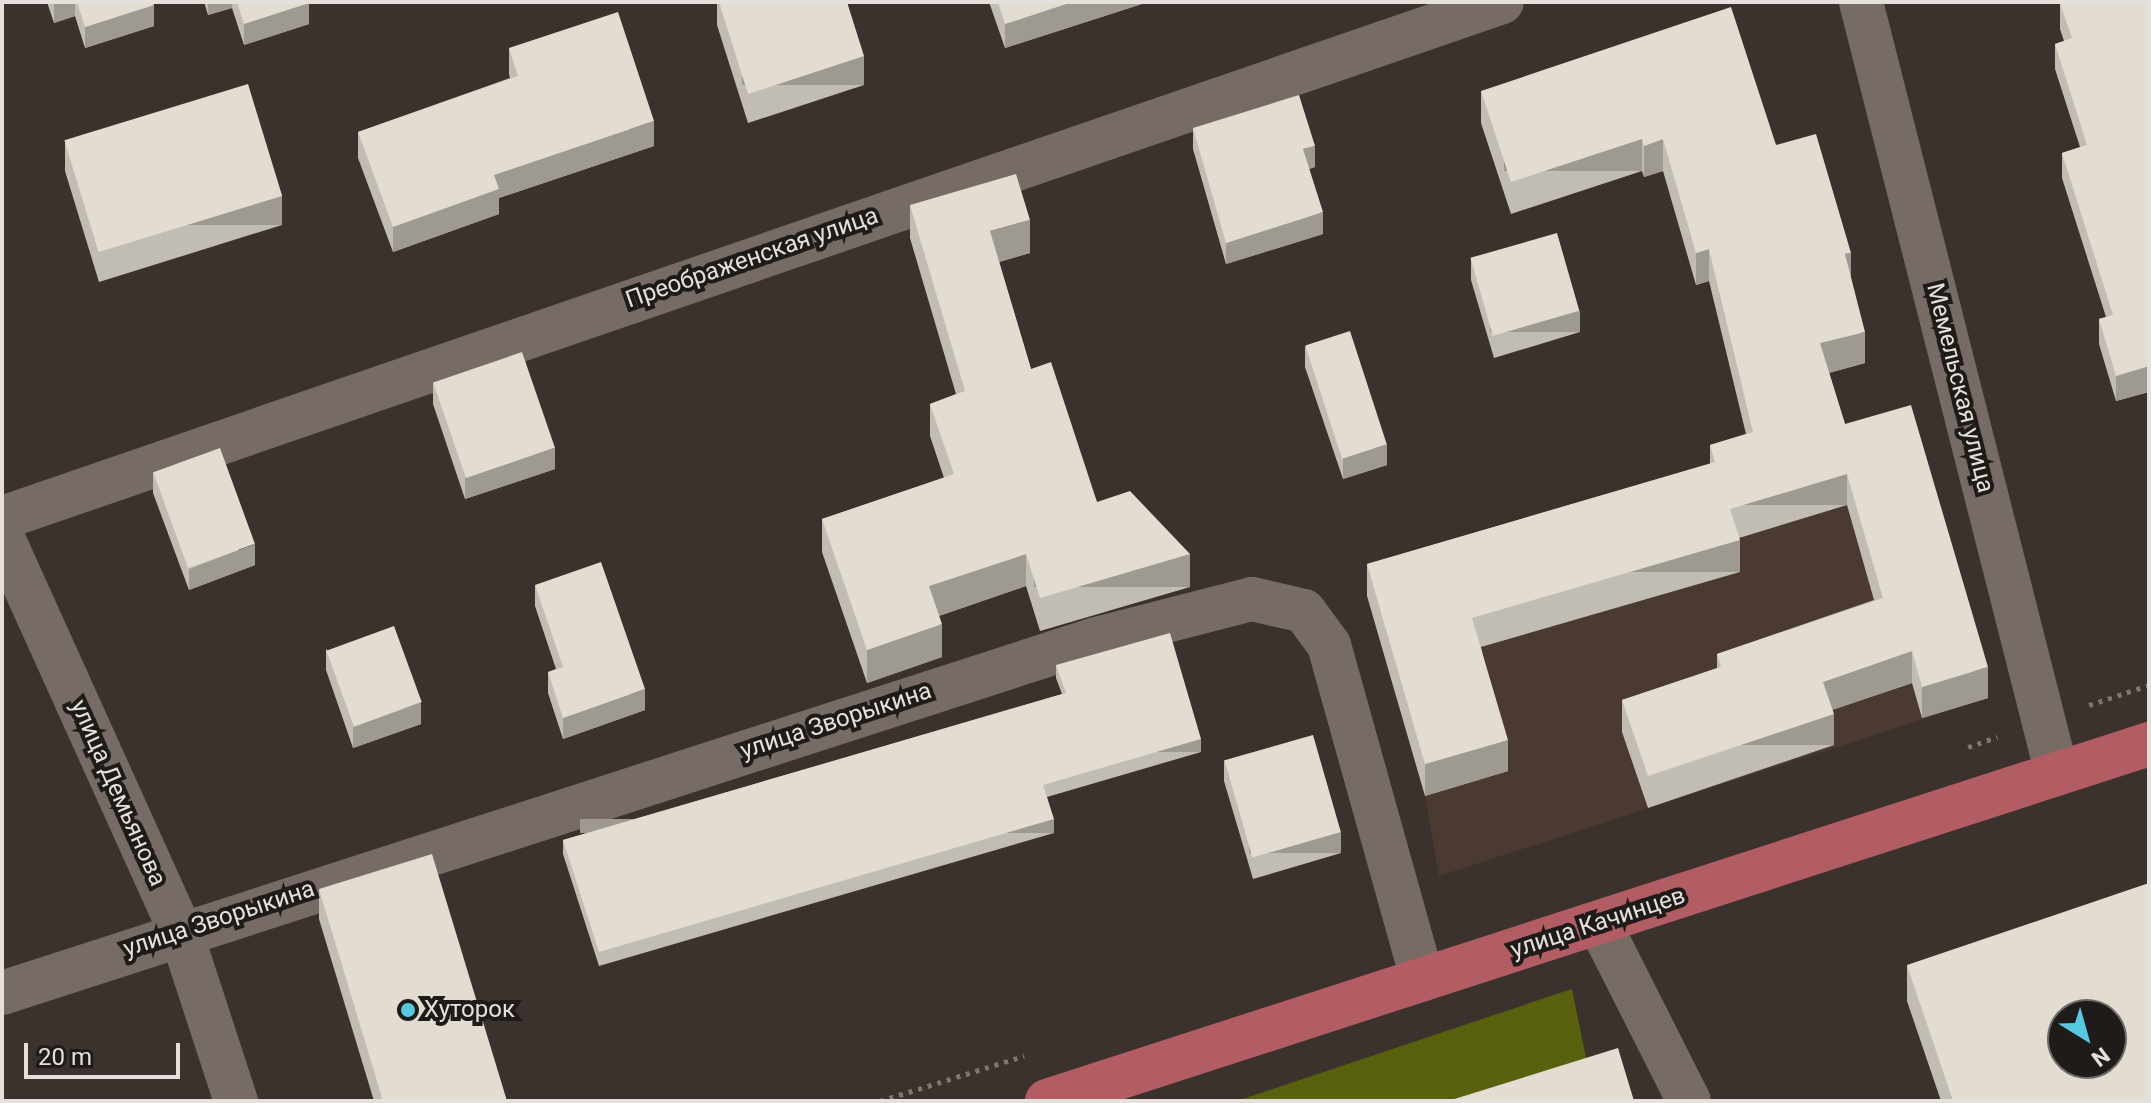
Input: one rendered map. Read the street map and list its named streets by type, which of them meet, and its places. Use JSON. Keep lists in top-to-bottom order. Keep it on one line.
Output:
{"streets":{"main road":["улица Качинцев"],"street":["Преображенская улица","Мемельская улица","улица Зворыкина","улица Демьянова"]},"crossings":[["Мемельская улица","улица Качинцев"],["улица Зворыкина","улица Демьянова"],["улица Зворыкина","улица Качинцев"]],"places":["Хуторок"],"scale_bar":"20 m","north":"bottom right"}
